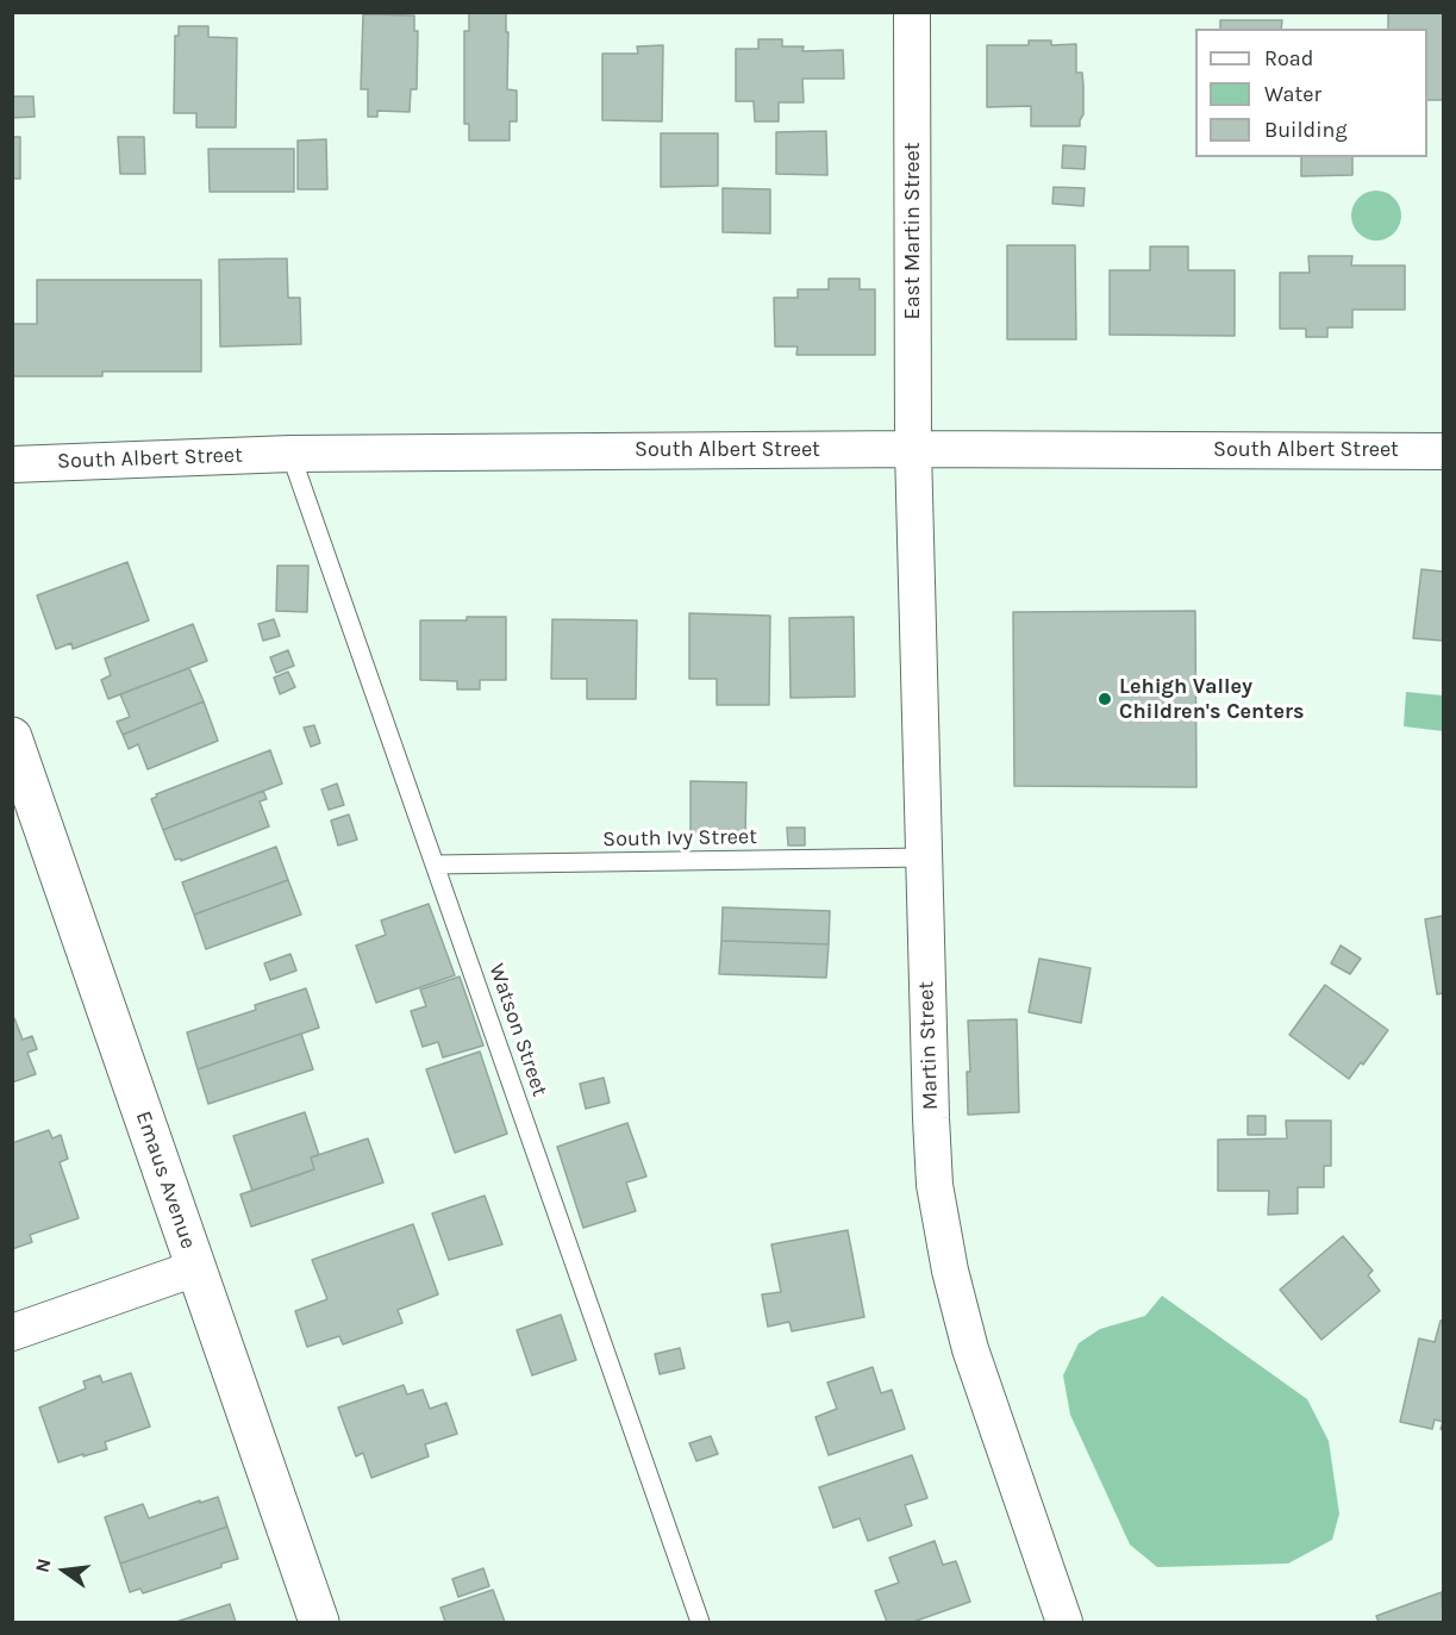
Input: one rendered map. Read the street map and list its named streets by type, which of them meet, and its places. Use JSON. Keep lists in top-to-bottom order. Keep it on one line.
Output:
{"streets":{"main road":["Emaus Avenue"],"street":["East Martin Street","South Albert Street","Martin Street"],"lane":["South Ivy Street","Watson Street"]},"crossings":[["East Martin Street","South Albert Street"],["East Martin Street","Martin Street"],["South Albert Street","Watson Street"],["South Albert Street","Martin Street"],["South Ivy Street","Watson Street"],["South Ivy Street","Martin Street"]],"places":["Lehigh Valley Children's Centers"],"legend":["Road","Water","Building"],"north":"left"}
